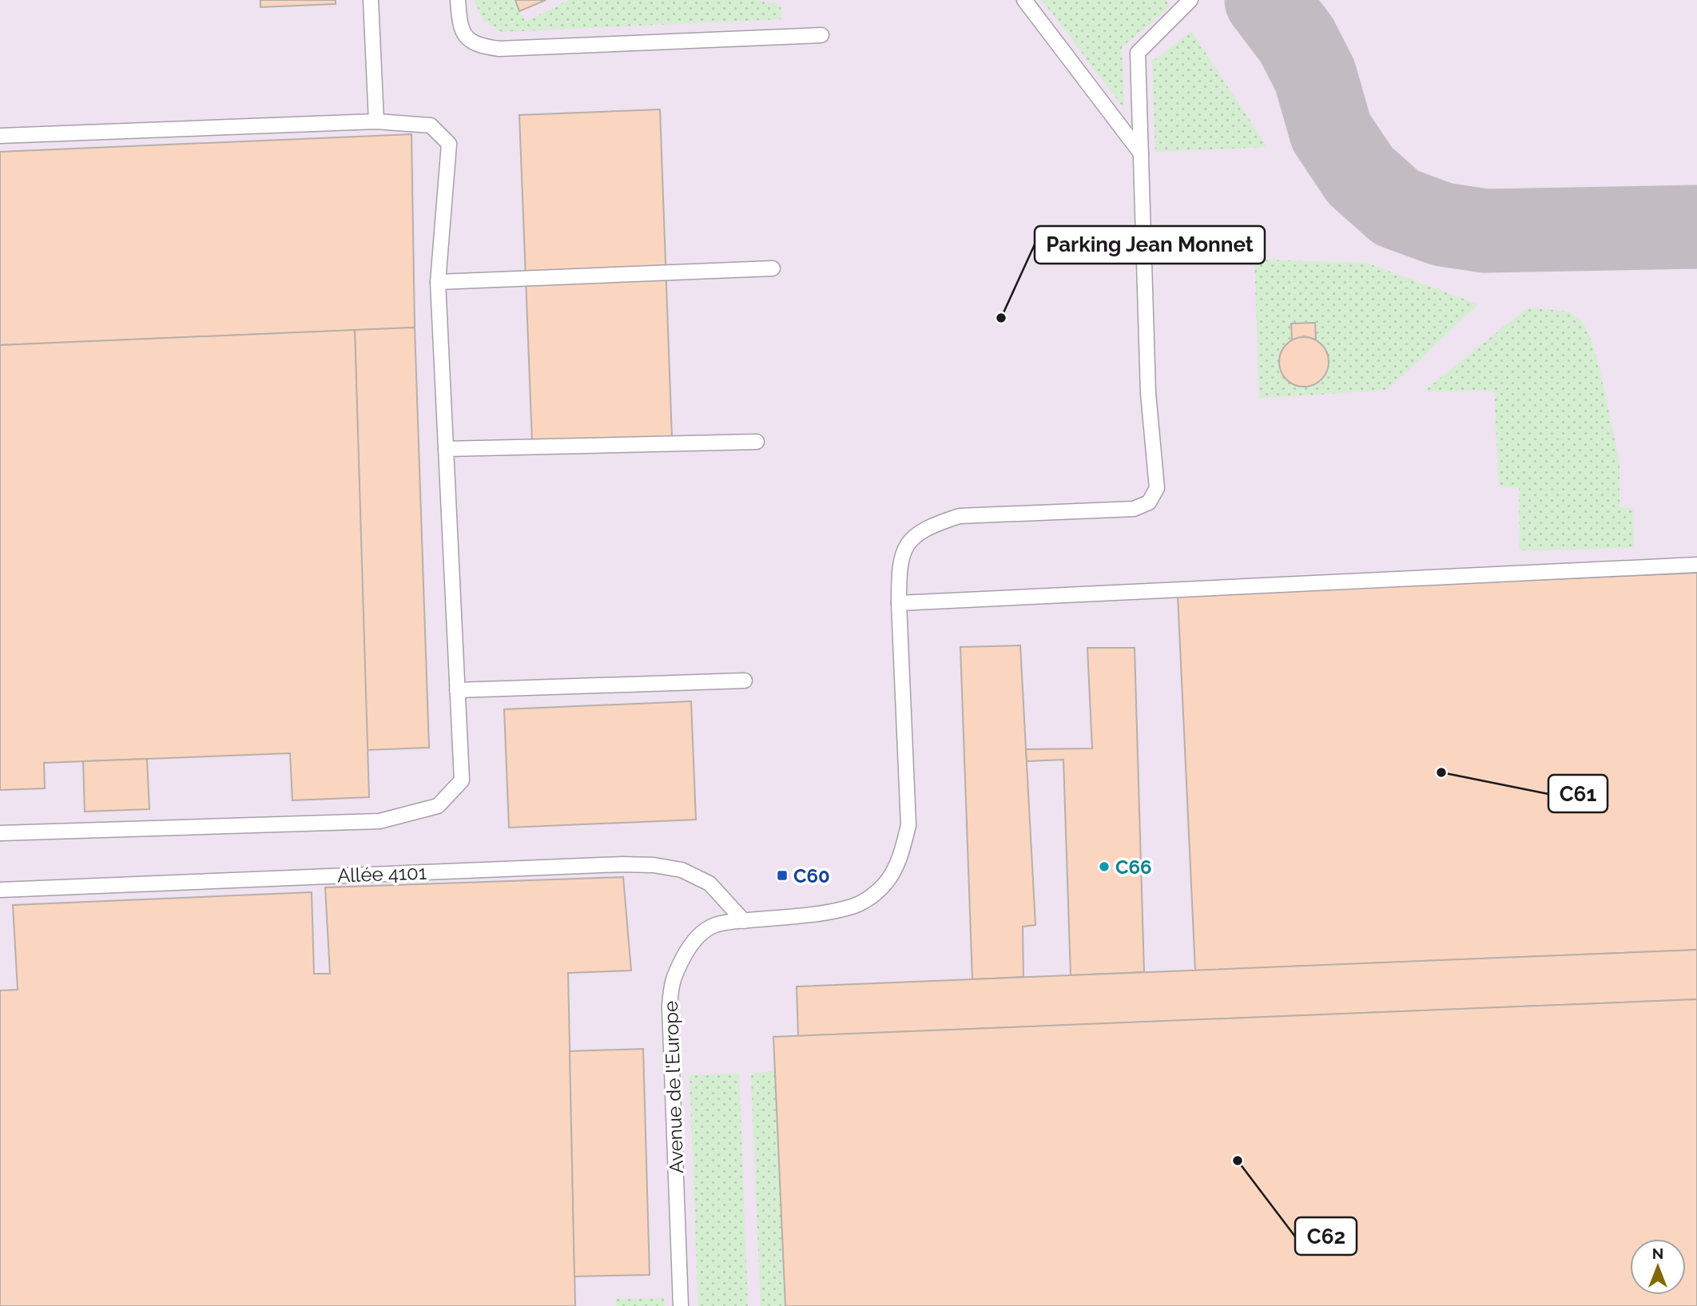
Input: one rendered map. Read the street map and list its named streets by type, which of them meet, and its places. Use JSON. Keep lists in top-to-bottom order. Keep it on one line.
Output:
{"streets":{"lane":["Allée 4101","Avenue de l'Europe"]},"crossings":[["Allée 4101","Avenue de l'Europe"]],"places":{"other":["Parking Jean Monnet","C61","C66","C62"],"transit":["C60"]},"north":"top"}
